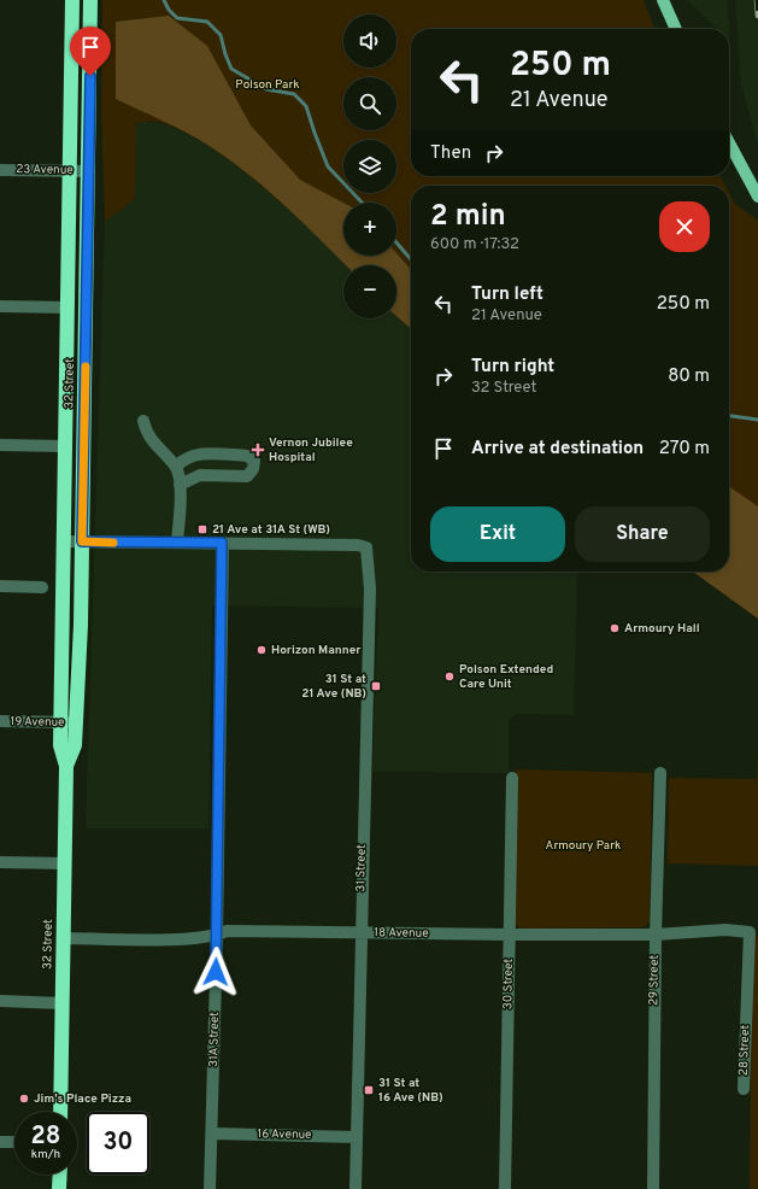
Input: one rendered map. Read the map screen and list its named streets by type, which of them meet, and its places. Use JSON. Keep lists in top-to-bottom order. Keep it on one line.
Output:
{"streets":{"highway":["32 Street"],"street":["23 Avenue","19 Avenue","31 Street","18 Avenue","29 Street","30 Street","31A Street","28 Street","16 Avenue"]},"crossings":[["23 Avenue","32 Street"],["32 Street","19 Avenue"],["32 Street","18 Avenue"],["31 Street","18 Avenue"],["31 Street","31A Street"],["31 Street","16 Avenue"],["18 Avenue","29 Street"],["18 Avenue","30 Street"],["18 Avenue","31A Street"],["18 Avenue","28 Street"],["31A Street","16 Avenue"]],"parks":["Polson Park","Armoury Park"],"places":{"health":["Vernon Jubilee Hospital"],"transit":["21 Ave at 31A St (WB)","31 St at 21 Ave (NB)","31 St at 16 Ave (NB)"],"other":["Armoury Hall","Horizon Manner","Polson Extended Care Unit","Jim's Place Pizza"]},"page":{"map_buttons":["+","−"],"turn":["250 m","21 Avenue"],"then":"Then","heading":["2 min","600 m · 17:32"],"list":[{"name":"Turn left","note":"21 Avenue","value":"250 m"},{"name":"Turn right","note":"32 Street","value":"80 m"},{"name":"Arrive at destination","value":"270 m"}],"buttons":["Exit","Share"],"speed":"28 km/h","limit":"30"}}
